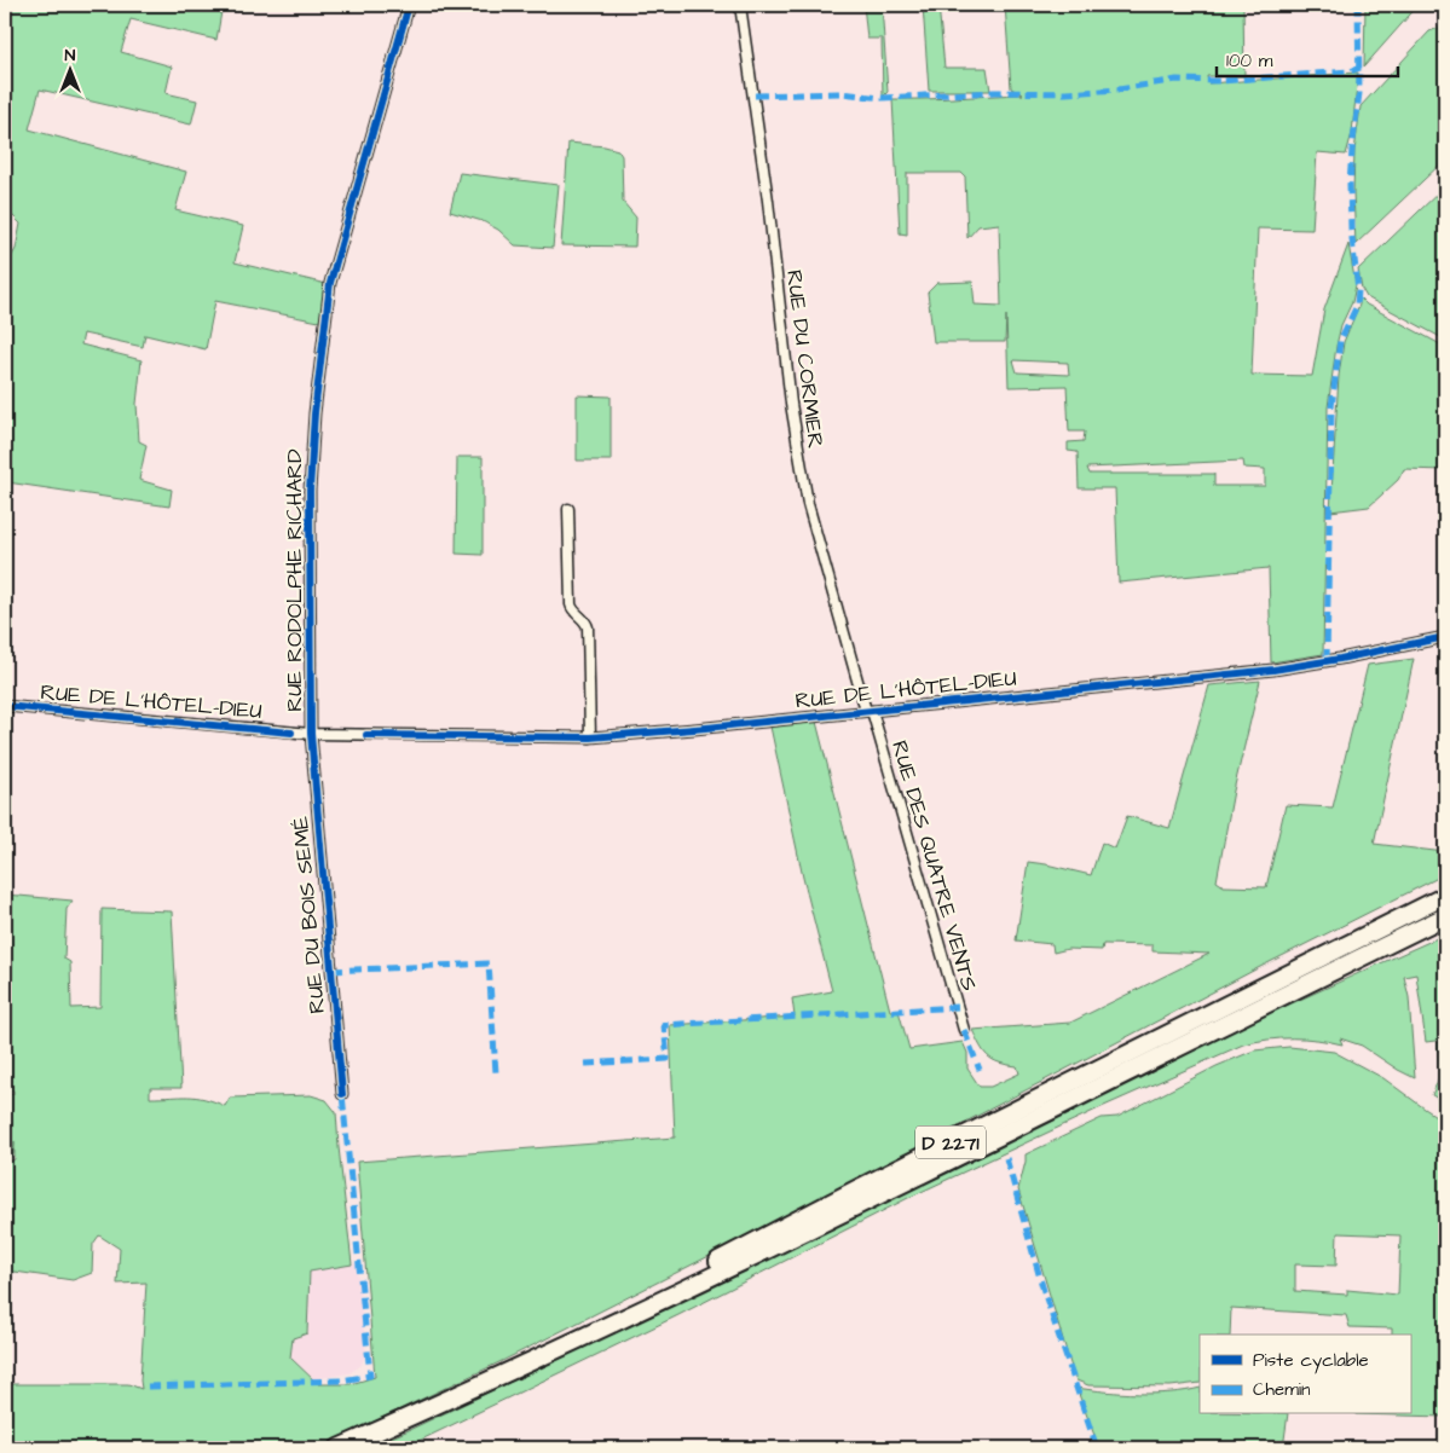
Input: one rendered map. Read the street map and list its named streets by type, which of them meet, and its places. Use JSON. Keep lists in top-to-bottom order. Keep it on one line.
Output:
{"streets":{"highway":["D 2271"],"street":["RUE DU CORMIER","RUE RODOLPHE RICHARD","RUE DE L'HÔTEL-DIEU","RUE DES QUATRE VENTS","RUE DU BOIS SEMÉ"]},"crossings":[["RUE DU CORMIER","RUE DE L'HÔTEL-DIEU"],["RUE DU CORMIER","RUE DES QUATRE VENTS"],["RUE RODOLPHE RICHARD","RUE DE L'HÔTEL-DIEU"],["RUE RODOLPHE RICHARD","RUE DU BOIS SEMÉ"],["RUE DE L'HÔTEL-DIEU","RUE DES QUATRE VENTS"],["RUE DE L'HÔTEL-DIEU","RUE DU BOIS SEMÉ"]],"legend":["Piste cyclable","Chemin"],"scale_bar":"100 m","north":"top"}
